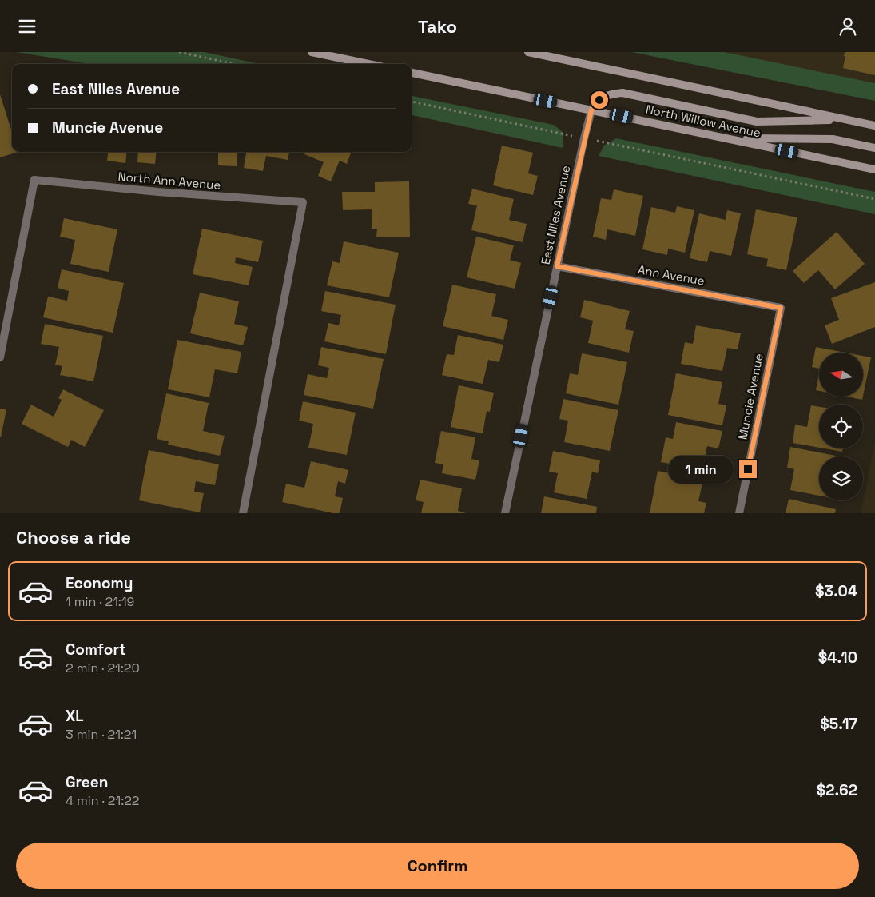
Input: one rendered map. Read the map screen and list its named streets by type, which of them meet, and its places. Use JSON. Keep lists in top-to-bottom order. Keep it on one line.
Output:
{"streets":{"main road":["North Willow Avenue"],"street":["North Ann Avenue","East Niles Avenue","Ann Avenue","Muncie Avenue"]},"crossings":[["North Willow Avenue","East Niles Avenue"],["East Niles Avenue","Ann Avenue"],["Ann Avenue","Muncie Avenue"]],"north":"left","page":{"header":"Tako","banner":["East Niles Avenue","Muncie Avenue"],"bubble":"1 min","heading":"Choose a ride","list":[{"name":"Economy","note":"1 min · 21:19","value":"$3.04"},{"name":"Comfort","note":"2 min · 21:20","value":"$4.10"},{"name":"XL","note":"3 min · 21:21","value":"$5.17"},{"name":"Green","note":"4 min · 21:22","value":"$2.62"}],"buttons":"Confirm"}}
